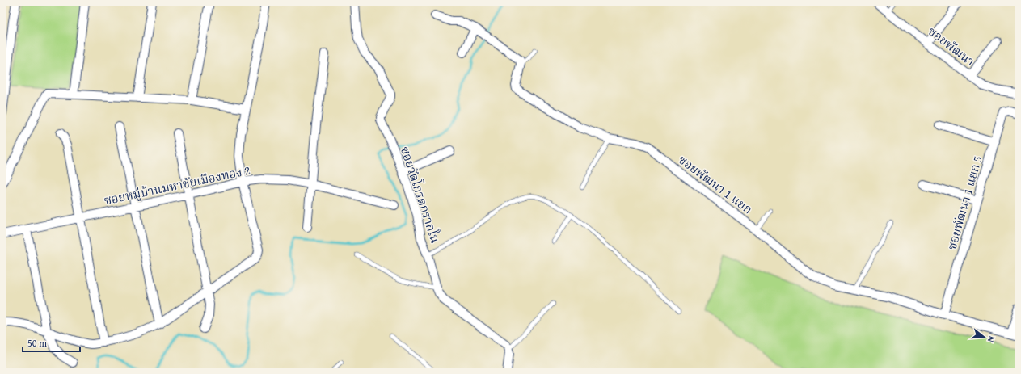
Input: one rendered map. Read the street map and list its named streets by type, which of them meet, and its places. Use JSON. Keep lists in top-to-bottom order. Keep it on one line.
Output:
{"streets":{"street":["ซอยพัฒนา","ซอยพัฒนา 1 แยก","ซอยหมู่บ้านมหาชัยเมืองทอง 2","ซอยวัดโกรดกรากใน","ซอยพัฒนา 1 แยก 5"]},"crossings":[["ซอยพัฒนา 1 แยก","ซอยพัฒนา 1 แยก 5"]],"scale_bar":"50 m","north":"right"}
